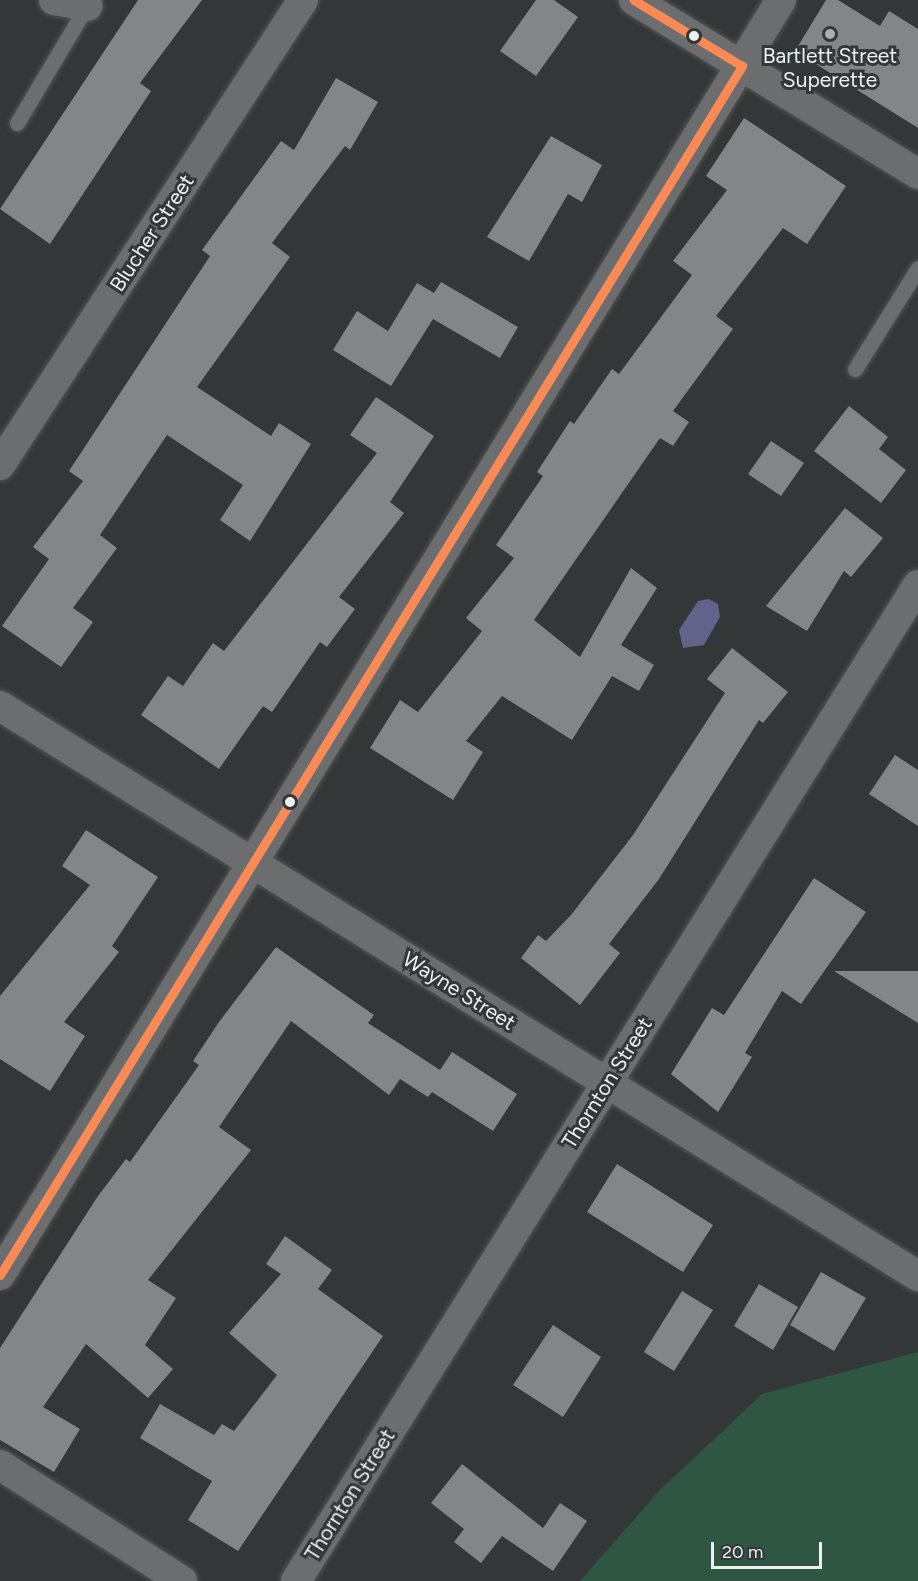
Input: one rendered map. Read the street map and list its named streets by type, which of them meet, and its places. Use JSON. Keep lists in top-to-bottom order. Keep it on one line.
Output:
{"streets":{"street":["Blucher Street","Wayne Street","Thornton Street"]},"crossings":[["Wayne Street","Thornton Street"]],"places":["Bartlett Street Superette"],"scale_bar":"20 m"}
